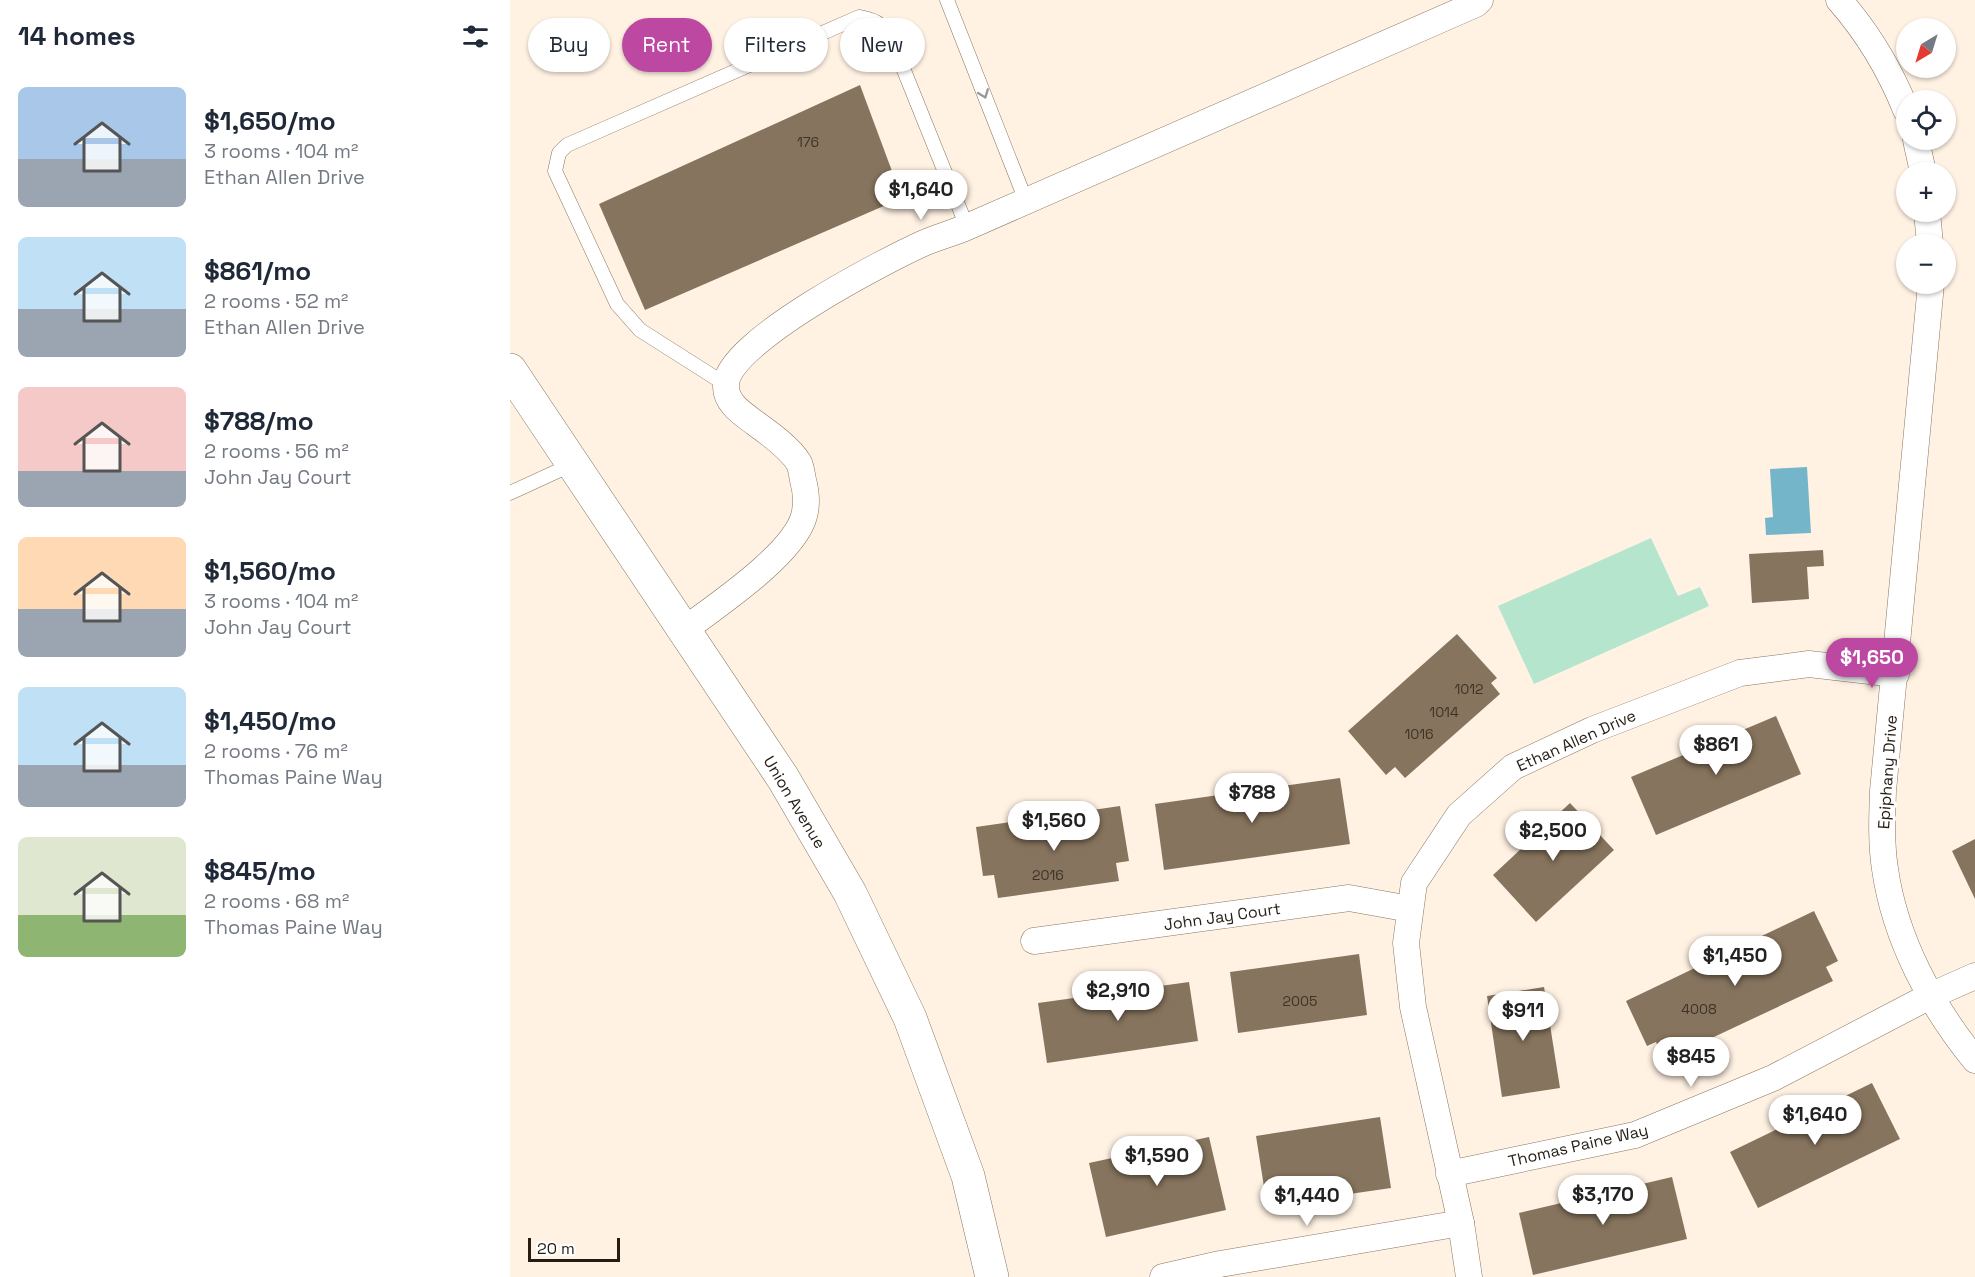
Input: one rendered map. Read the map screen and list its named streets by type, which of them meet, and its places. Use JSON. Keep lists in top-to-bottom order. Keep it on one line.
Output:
{"streets":{"street":["Ethan Allen Drive","Epiphany Drive","Union Avenue","John Jay Court","Thomas Paine Way"]},"crossings":[["Ethan Allen Drive","Epiphany Drive"],["Ethan Allen Drive","John Jay Court"],["Ethan Allen Drive","Thomas Paine Way"],["Epiphany Drive","Thomas Paine Way"]],"house_numbers":["176","1012","1014","1016","2016","2005","4008"],"scale_bar":"20 m","north":"bottom left","page":{"heading":"14 homes","map_buttons":["+","−"],"chip":["Buy","Rent","Filters","New"],"list":[{"name":"$1,650/mo","note":"3 rooms · 104 m² · Ethan Allen Drive"},{"name":"$861/mo","note":"2 rooms · 52 m² · Ethan Allen Drive"},{"name":"$788/mo","note":"2 rooms · 56 m² · John Jay Court"},{"name":"$1,560/mo","note":"3 rooms · 104 m² · John Jay Court"},{"name":"$1,450/mo","note":"2 rooms · 76 m² · Thomas Paine Way"},{"name":"$845/mo","note":"2 rooms · 68 m² · Thomas Paine Way"}],"price":["$1,640","$1,650","$861","$788","$1,560","$2,500","$1,450","$2,910","$911","$845","$1,640","$1,590","$3,170","$1,440"],"scale":"20 m"}}
